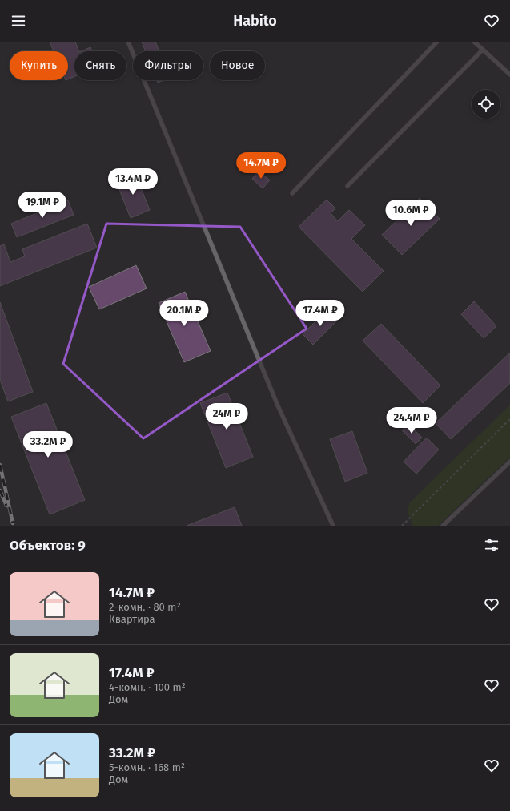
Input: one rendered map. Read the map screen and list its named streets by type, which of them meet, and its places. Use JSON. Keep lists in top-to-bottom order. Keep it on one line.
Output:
{"page":{"header":"Habito","chip":["Купить","Снять","Фильтры","Новое"],"price":["14.7M ₽","13.4M ₽","19.1M ₽","10.6M ₽","20.1M ₽","17.4M ₽","24M ₽","24.4M ₽","33.2M ₽"],"heading":"Объектов: 9","list":[{"name":"14.7M ₽","note":"2-комн. · 80 m² · Квартира"},{"name":"17.4M ₽","note":"4-комн. · 100 m² · Дом"},{"name":"33.2M ₽","note":"5-комн. · 168 m² · Дом"}]}}
